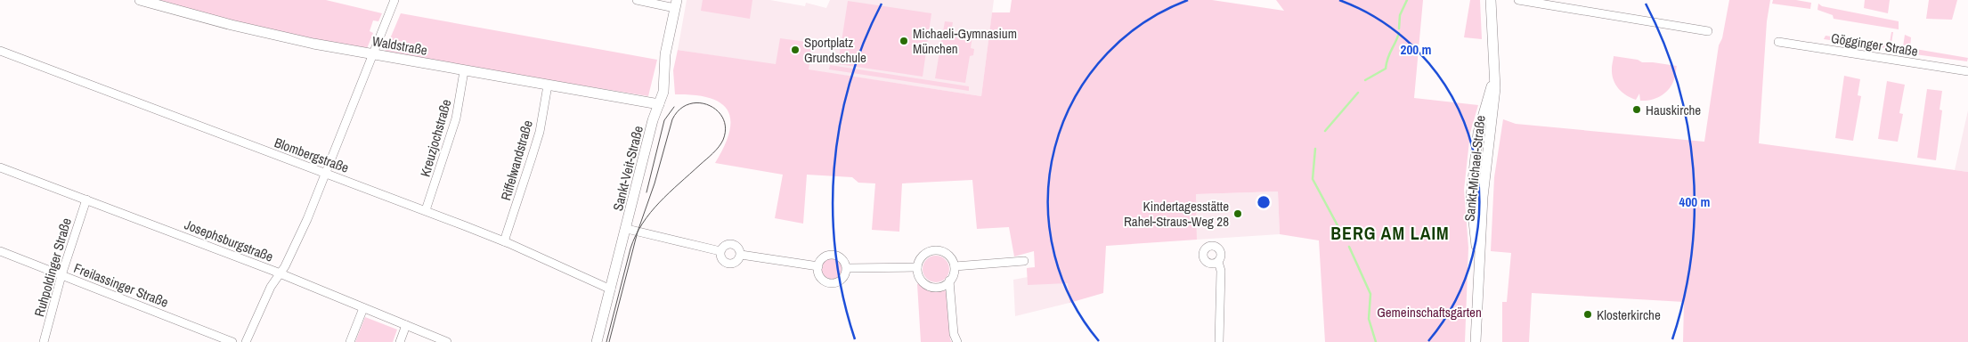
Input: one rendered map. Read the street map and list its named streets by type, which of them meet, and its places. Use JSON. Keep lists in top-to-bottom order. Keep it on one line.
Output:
{"streets":{"street":["Gögginger Straße","Waldstraße","Kreuzjochstraße","Blombergstraße","Riffelwandstraße","Sankt-Veit-Straße","Sankt-Michael-Straße","Josephsburgstraße","Ruhpoldinger Straße","Freilassinger Straße"]},"crossings":[["Waldstraße","Kreuzjochstraße"],["Waldstraße","Riffelwandstraße"],["Waldstraße","Sankt-Veit-Straße"],["Kreuzjochstraße","Blombergstraße"],["Blombergstraße","Riffelwandstraße"],["Blombergstraße","Sankt-Veit-Straße"],["Josephsburgstraße","Ruhpoldinger Straße"],["Ruhpoldinger Straße","Freilassinger Straße"]],"districts":["BERG AM LAIM"],"parks":["Gemeinschaftsgärten"],"places":["Michaeli-Gymnasium München","Sportplatz Grundschule","Hauskirche","Kindertagesstätte Rahel-Straus-Weg 28","Klosterkirche"],"rings":["200 m","400 m"]}
